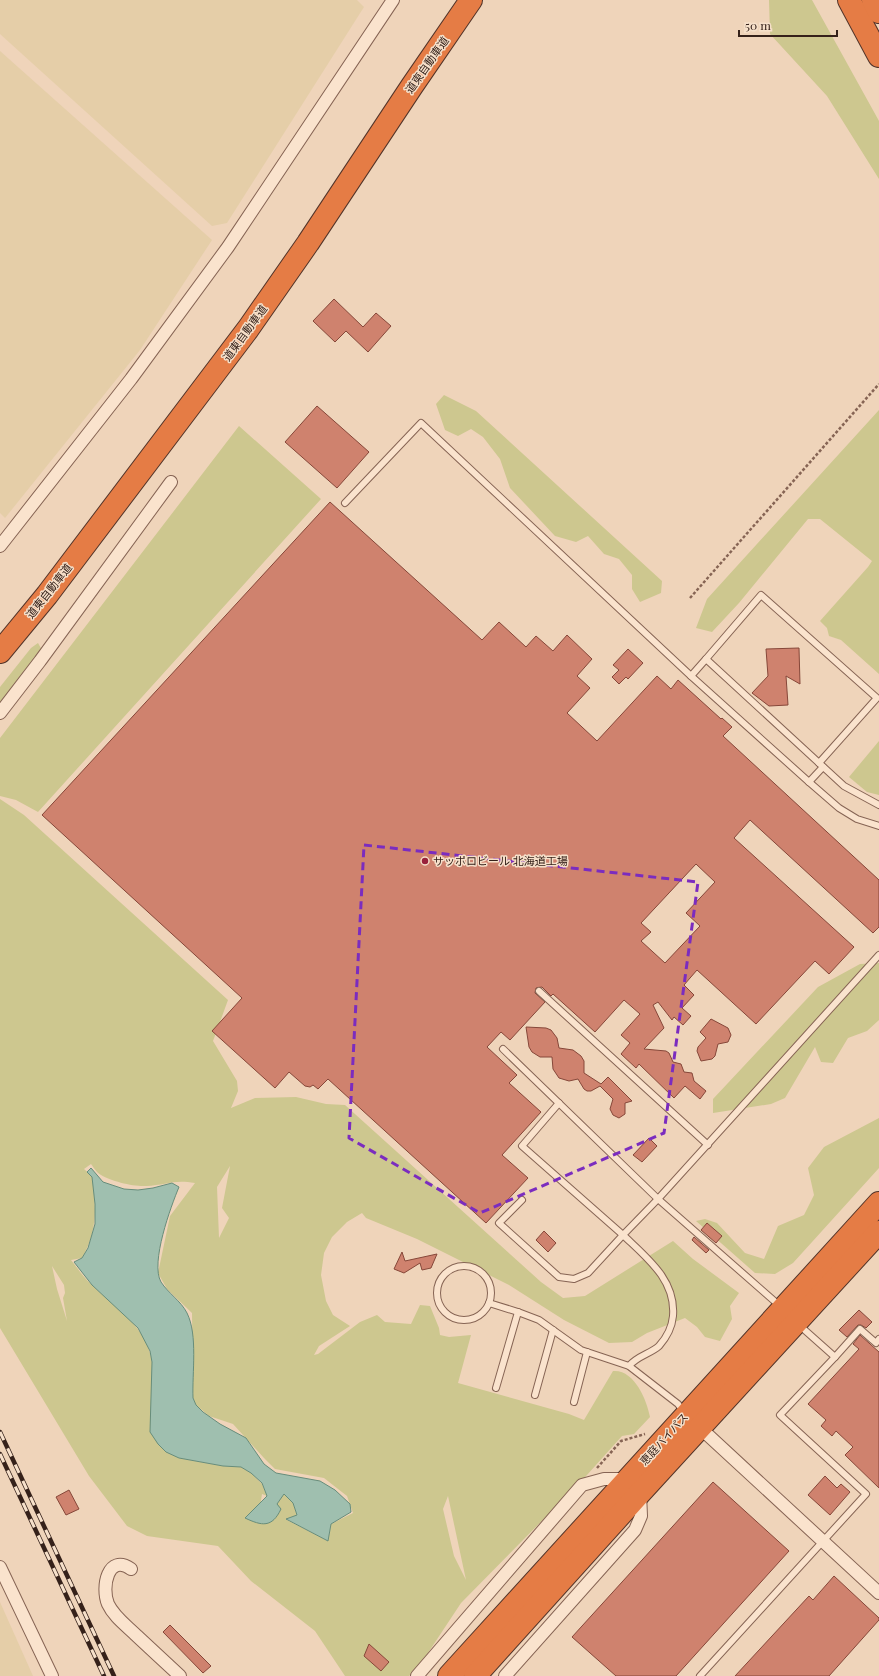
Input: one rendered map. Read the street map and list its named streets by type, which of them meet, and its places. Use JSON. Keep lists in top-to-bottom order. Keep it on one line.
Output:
{"streets":{"highway":["道東自動車道","恵庭バイパス"]},"places":["サッポロビール 北海道工場"],"scale_bar":"50 m"}
